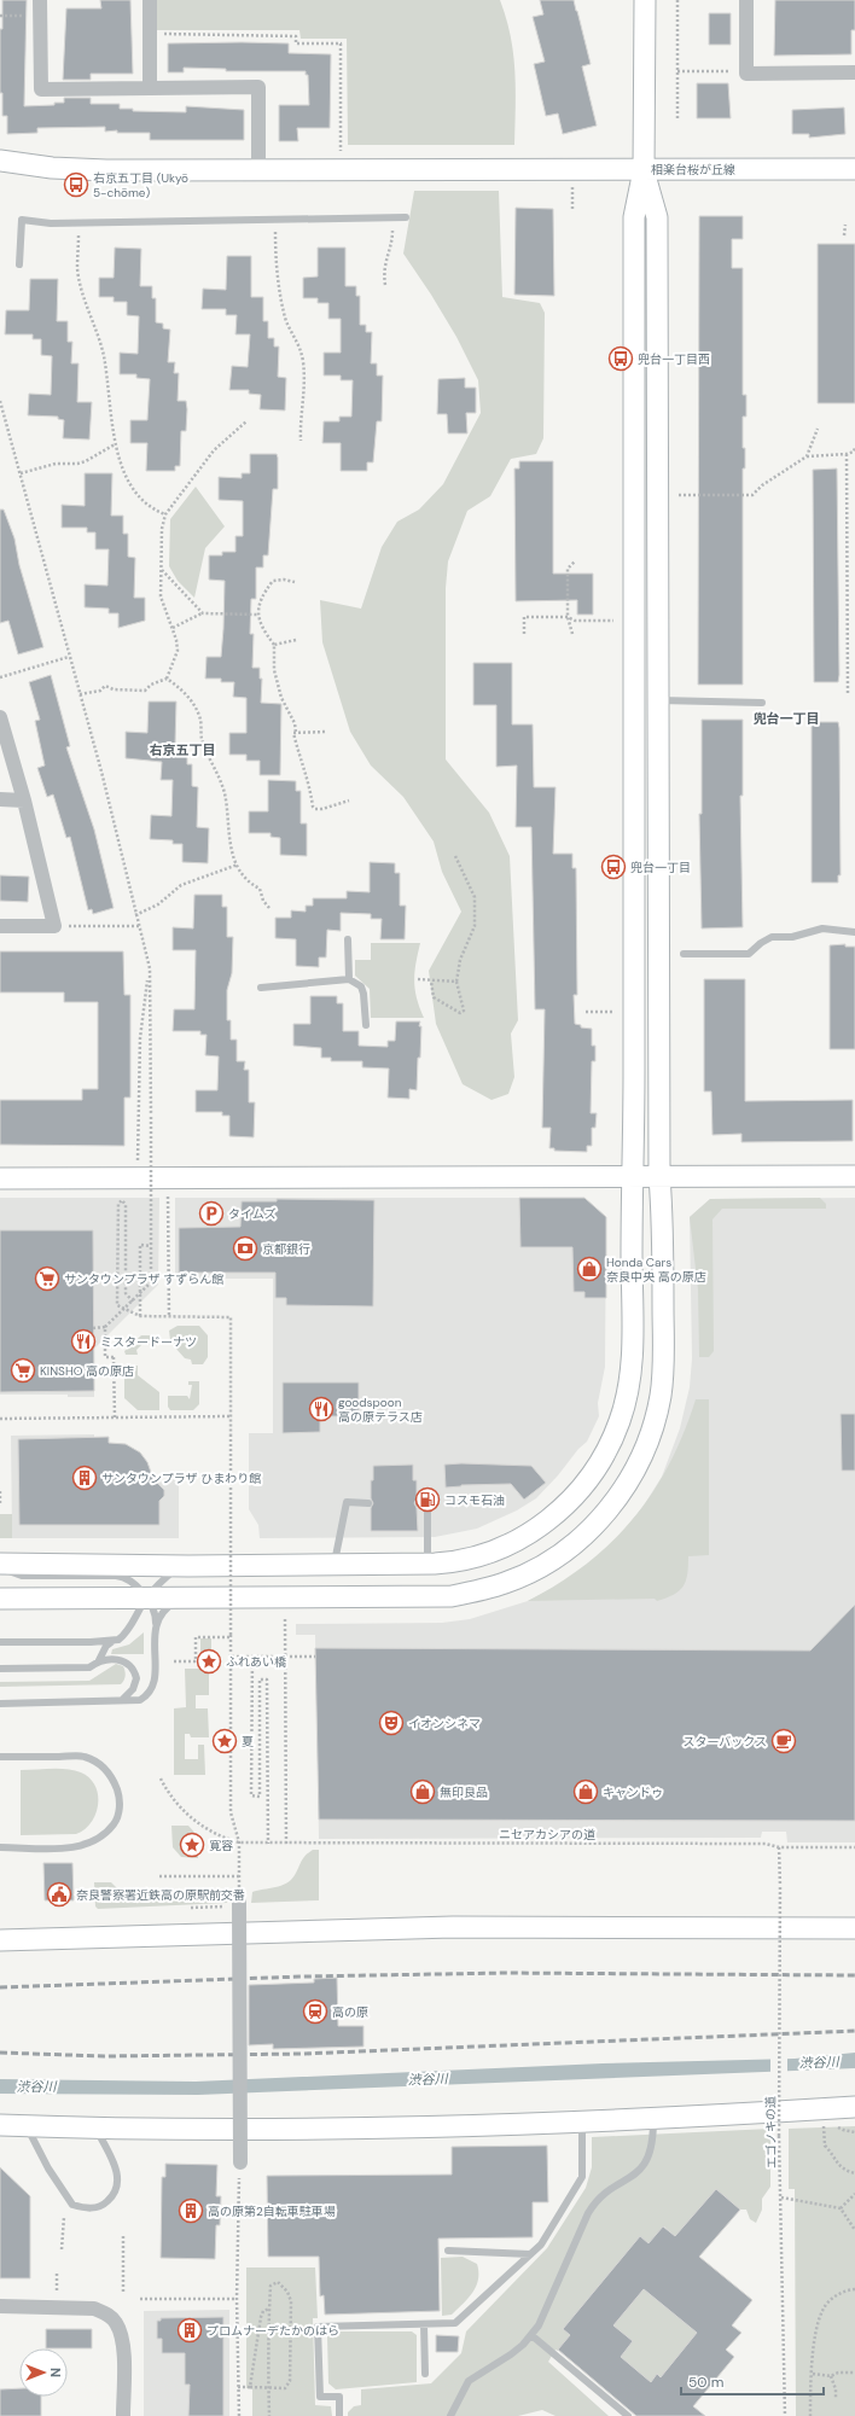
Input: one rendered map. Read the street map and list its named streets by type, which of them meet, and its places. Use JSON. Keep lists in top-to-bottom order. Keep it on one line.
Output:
{"streets":{"street":["相楽台桜が丘線"],"path":["ニセアカシアの道","エゴノキの道"]},"crossings":[["ニセアカシアの道","エゴノキの道"]],"districts":["兜台一丁目","右京五丁目"],"water":["渋谷川"],"places":{"bus stop":["右京五丁目 (Ukyō 5-chōme)","兜台一丁目西","兜台一丁目"],"parking":["タイムズ"],"bank":["京都銀行"],"shop":["Honda Cars 奈良中央 高の原店","無印良品","キャンドゥ"],"supermarket":["サンタウンプラザ すずらん館","KINSHO 高の原店"],"restaurant":["ミスタードーナツ","goodspoon 高の原テラス店"],"building":["サンタウンプラザ ひまわり館","高の原第2自転車駐車場","プロムナーデたかのはら"],"fuel station":["コスモ石油"],"place":["ふれあい橋","夏","寛容"],"theatre":["イオンシネマ"],"cafe":["スターバックス"],"public building":["奈良警察署近鉄高の原駅前交番"],"station":["高の原"]},"scale_bar":"50 m","north":"right"}
